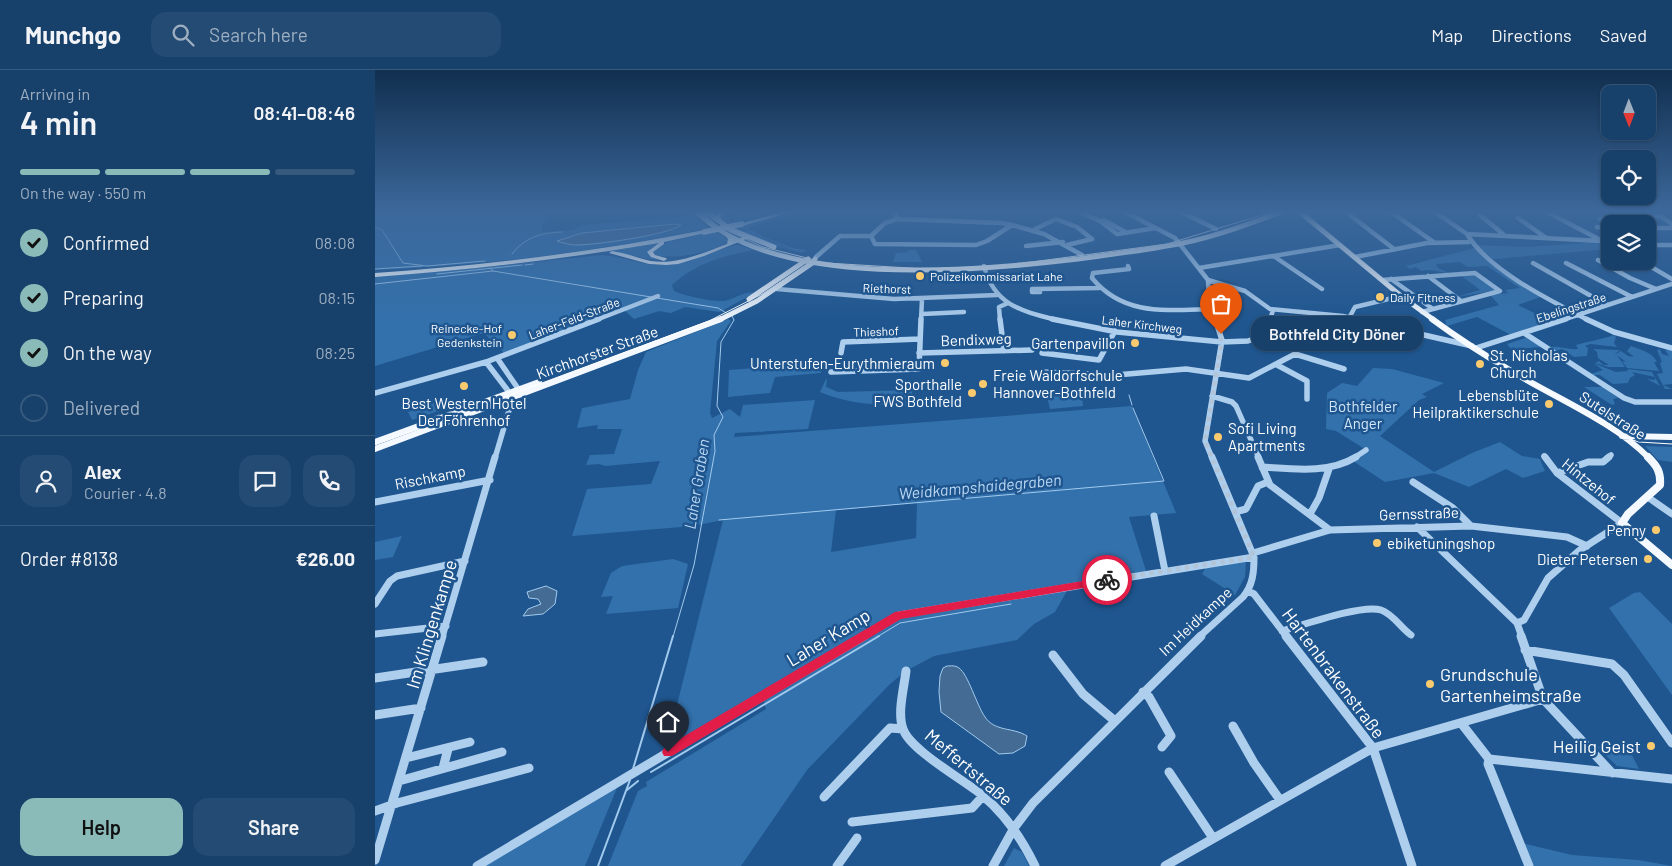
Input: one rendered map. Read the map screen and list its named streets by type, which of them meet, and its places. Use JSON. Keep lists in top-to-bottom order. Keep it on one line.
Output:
{"streets":{"main road":["Kirchhorster Straße","Sutelstraße"],"street":["Riethorst","Ebelingstraße","Laher-Feld-Straße","Laher Kirchweg","Thieshof","Bendixweg","Rischkamp","Hintzehof","Gernsstraße","Im Heidkampe","Im Klingenkampe","Laher Kamp","Hartenbrakenstraße","Meffertstraße"]},"crossings":[["Riethorst","Laher Kirchweg"],["Riethorst","Kirchhorster Straße"],["Ebelingstraße","Sutelstraße"],["Laher Kirchweg","Im Heidkampe"],["Kirchhorster Straße","Im Klingenkampe"],["Sutelstraße","Hintzehof"],["Sutelstraße","Gernsstraße"],["Rischkamp","Im Klingenkampe"],["Gernsstraße","Im Heidkampe"],["Gernsstraße","Laher Kamp"],["Im Heidkampe","Laher Kamp"],["Im Heidkampe","Hartenbrakenstraße"],["Im Heidkampe","Meffertstraße"]],"water":["Laher Graben","Weidkampshaidegraben"],"parks":["Bothfelder Anger"],"places":["Polizeikommissariat Lahe","Daily Fitness","Bothfeld City Döner","Reinecke-Hof Gedenkstein","Gartenpavillon","Unterstufen-Eurythmieraum","St. Nicholas Church","Freie Waldorfschule Hannover-Bothfeld","Best Western Hotel Der Föhrenhof","Sporthalle FWS Bothfeld","Lebensblüte Heilpraktikerschule","Sofi Living Apartments","Penny","ebiketuningshop","Dieter Petersen","Grundschule Gartenheimstraße","Heilig Geist"],"north":"bottom","page":{"header":"Munchgo","search":"Search here","nav":["Map","Directions","Saved"],"heading":["4 min","Arriving in","08:41–08:46"],"panel":["Alex","Courier · 4.8","Order #8138","€26.00"],"bar":"On the way · 550 m","list":[["Confirmed","08:08"],["Preparing","08:15"],["On the way","08:25"],"Delivered"],"bubble":"Bothfeld City Döner","buttons":["Help","Share"]}}
